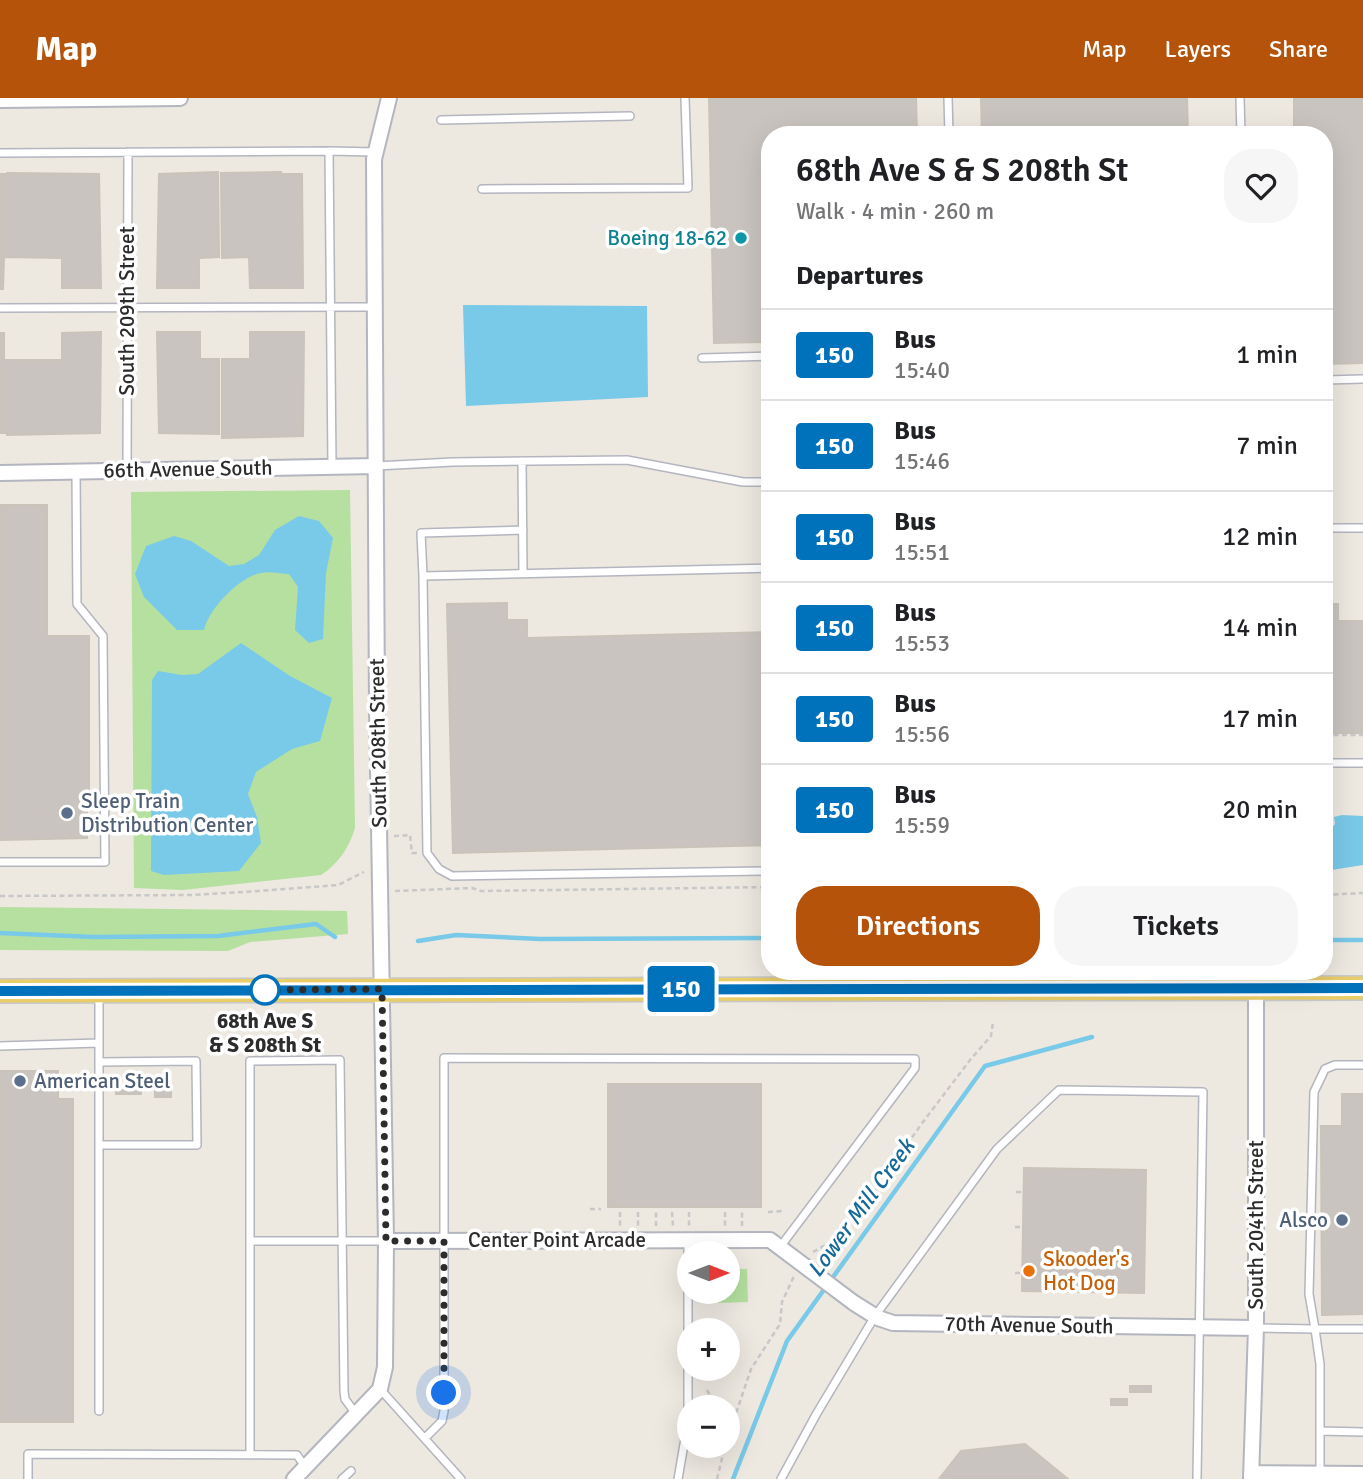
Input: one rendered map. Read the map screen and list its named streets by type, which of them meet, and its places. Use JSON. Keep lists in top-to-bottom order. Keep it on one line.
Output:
{"streets":{"street":["66th Avenue South","South 208th Street","South 204th Street","Center Point Arcade","70th Avenue South"],"lane":["South 209th Street"]},"crossings":[["South 209th Street","66th Avenue South"],["66th Avenue South","South 208th Street"],["South 208th Street","Center Point Arcade"],["South 204th Street","70th Avenue South"],["Center Point Arcade","70th Avenue South"]],"water":["Lower Mill Creek"],"places":["Boeing 18-62","Sleep Train Distribution Center","68th Ave S & S 208th St","American Steel","Alsco","Skooder's Hot Dog"],"lines":["bus line 150"],"north":"right","page":{"header":"Map","nav":["Map","Layers","Share"],"on_map":"150","heading":[["68th Ave S & S 208th St","Walk · 4 min · 260 m"],"Departures"],"list":[{"mark":"150","name":"Bus","note":"15:40","value":"1 min"},{"mark":"150","name":"Bus","note":"15:46","value":"7 min"},{"mark":"150","name":"Bus","note":"15:51","value":"12 min"},{"mark":"150","name":"Bus","note":"15:53","value":"14 min"},{"mark":"150","name":"Bus","note":"15:56","value":"17 min"},{"mark":"150","name":"Bus","note":"15:59","value":"20 min"}],"buttons":["Directions","Tickets"],"map_buttons":["+","−"]}}
